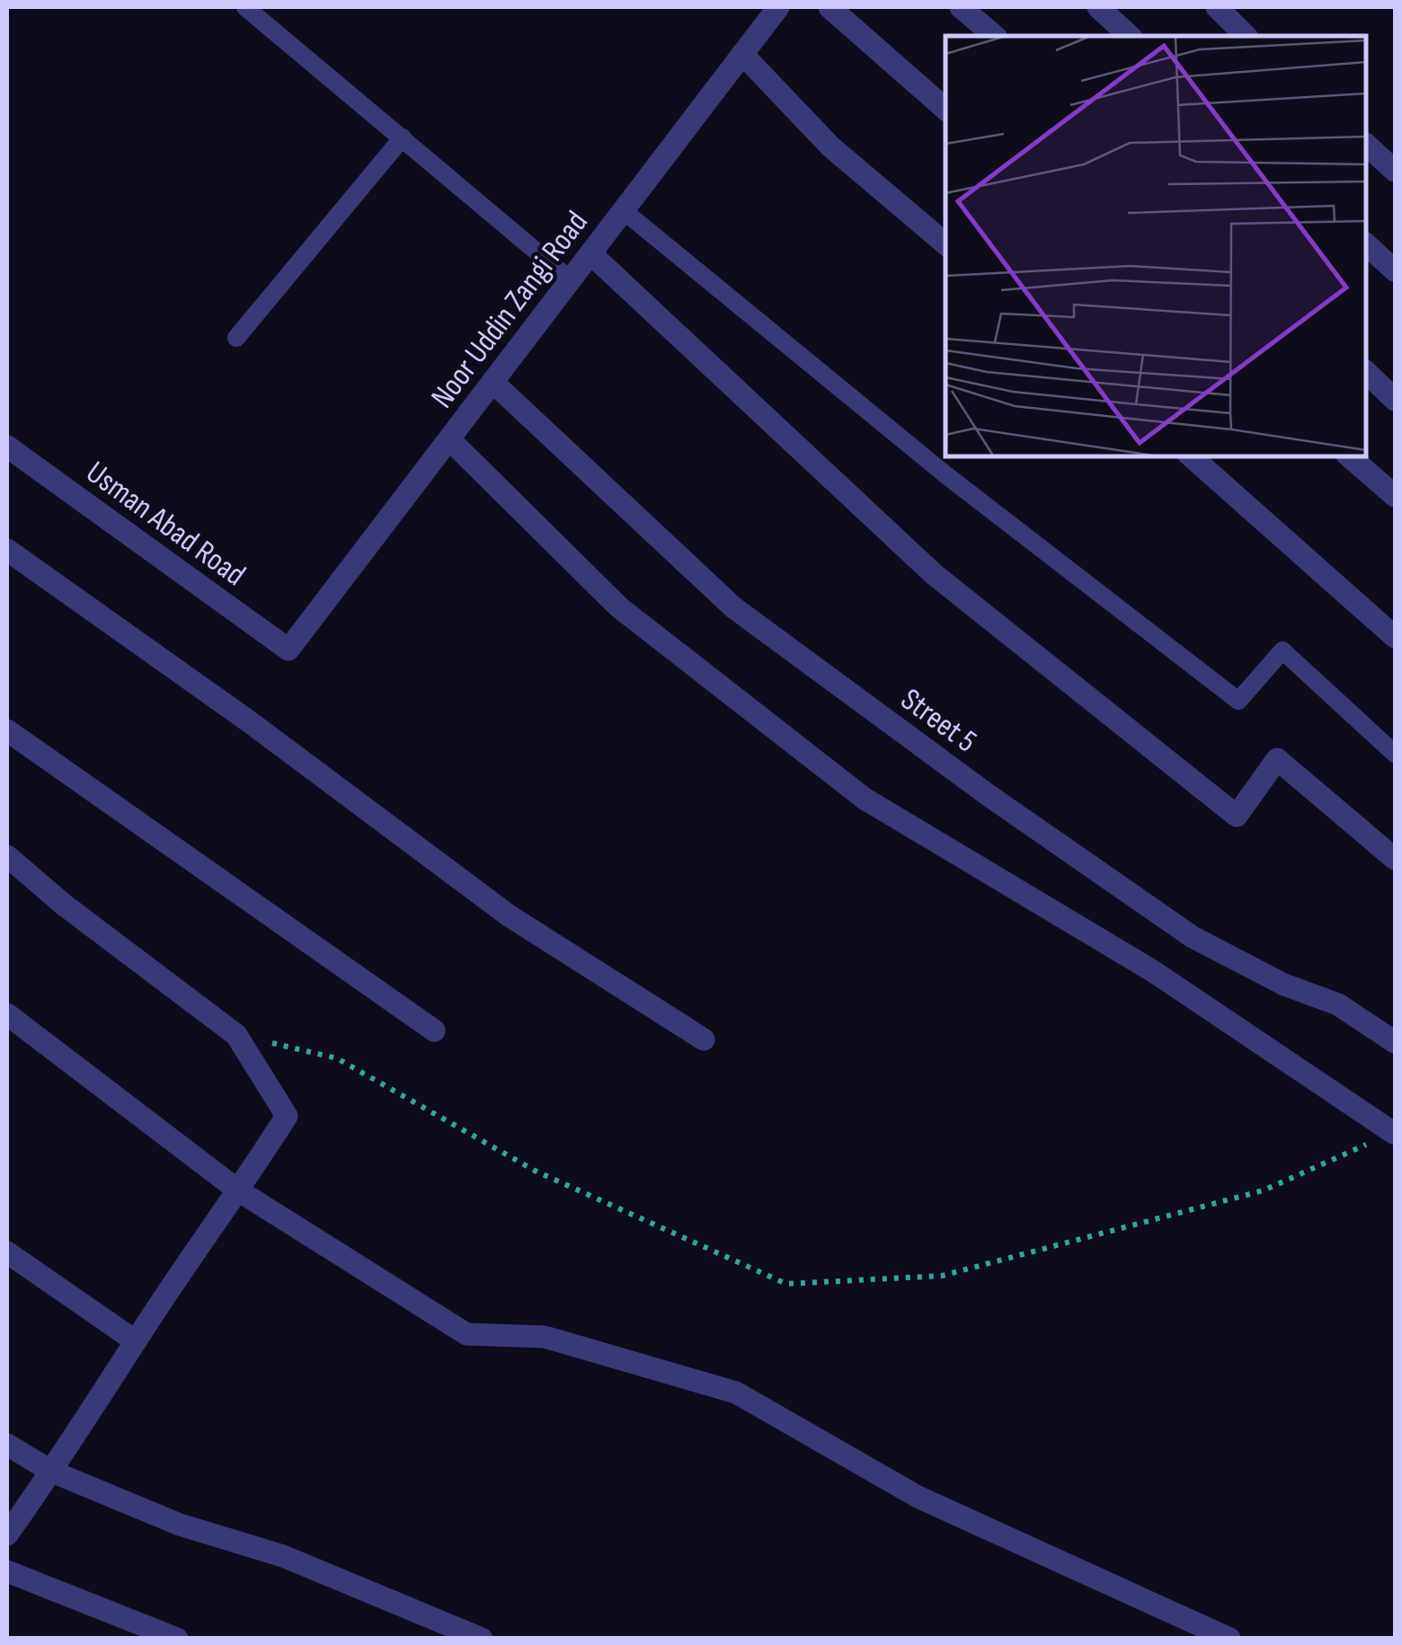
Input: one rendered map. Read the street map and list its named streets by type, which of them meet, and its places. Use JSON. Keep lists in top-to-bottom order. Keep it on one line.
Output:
{"streets":{"street":["Noor Uddin Zangi Road","Usman Abad Road","Street 5"]},"crossings":[["Noor Uddin Zangi Road","Usman Abad Road"],["Noor Uddin Zangi Road","Street 5"]]}
